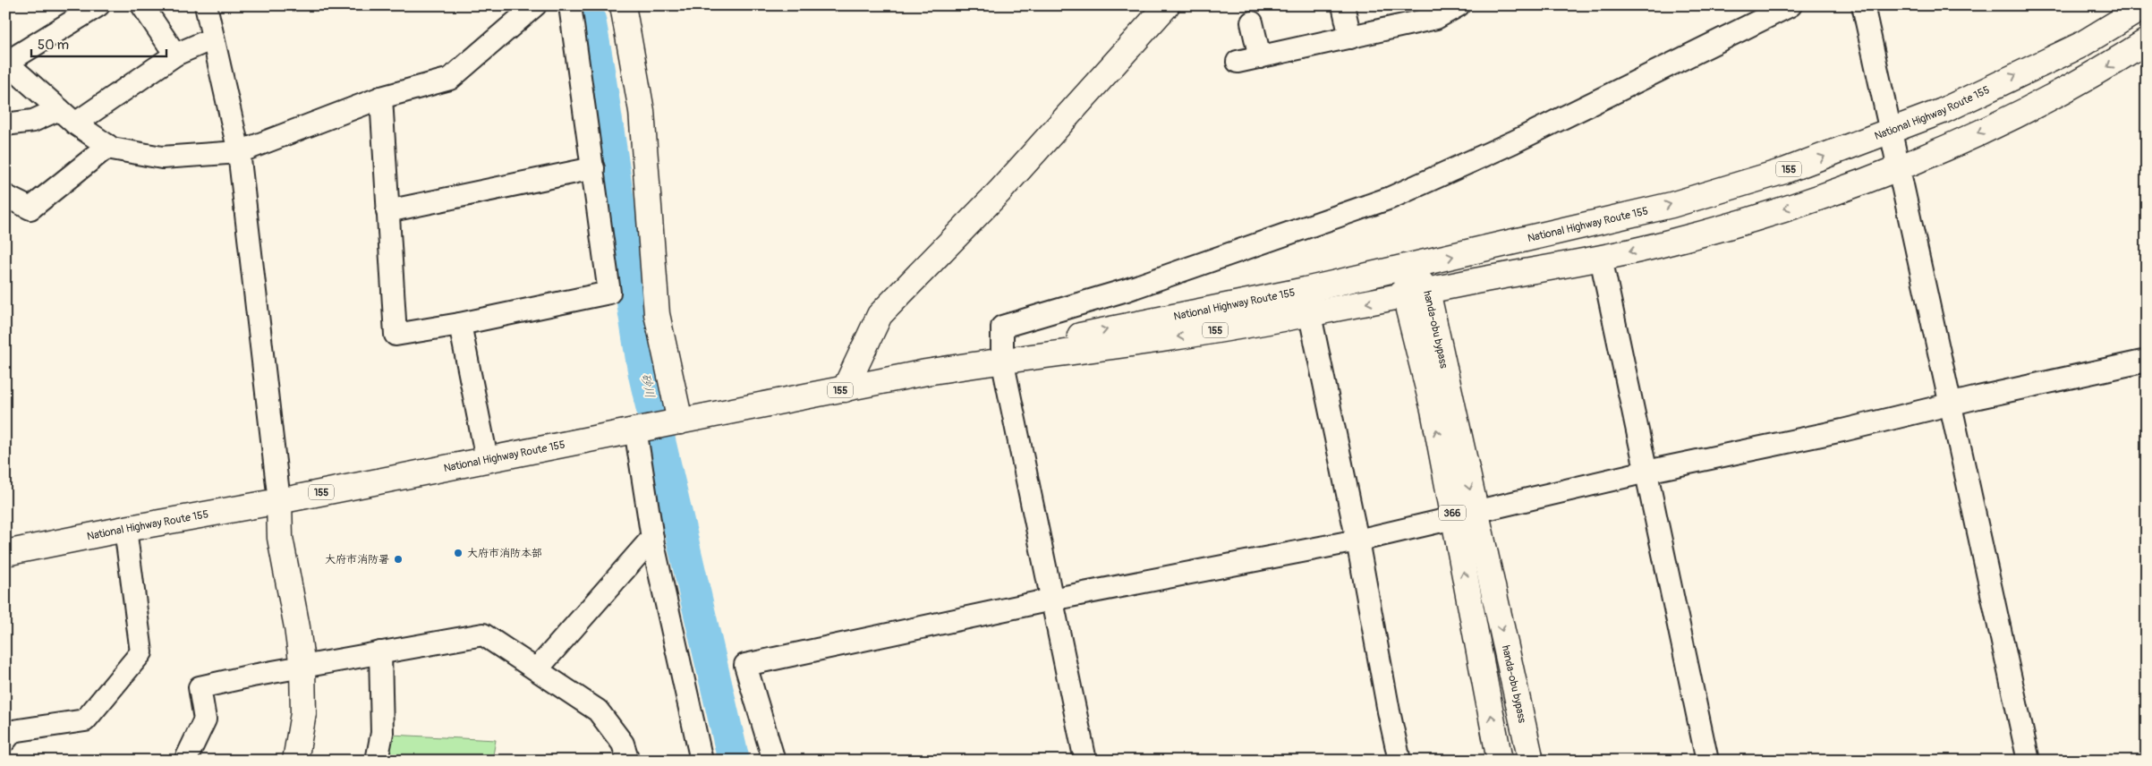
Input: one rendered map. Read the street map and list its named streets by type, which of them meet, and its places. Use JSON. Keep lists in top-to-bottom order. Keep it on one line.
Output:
{"streets":{"main road":["National Highway Route 155","155","handa-obu bypass","366"]},"crossings":[["National Highway Route 155","handa-obu bypass"]],"water":["砂川"],"places":["大府市消防本部","大府市消防署"],"scale_bar":"50 m"}
